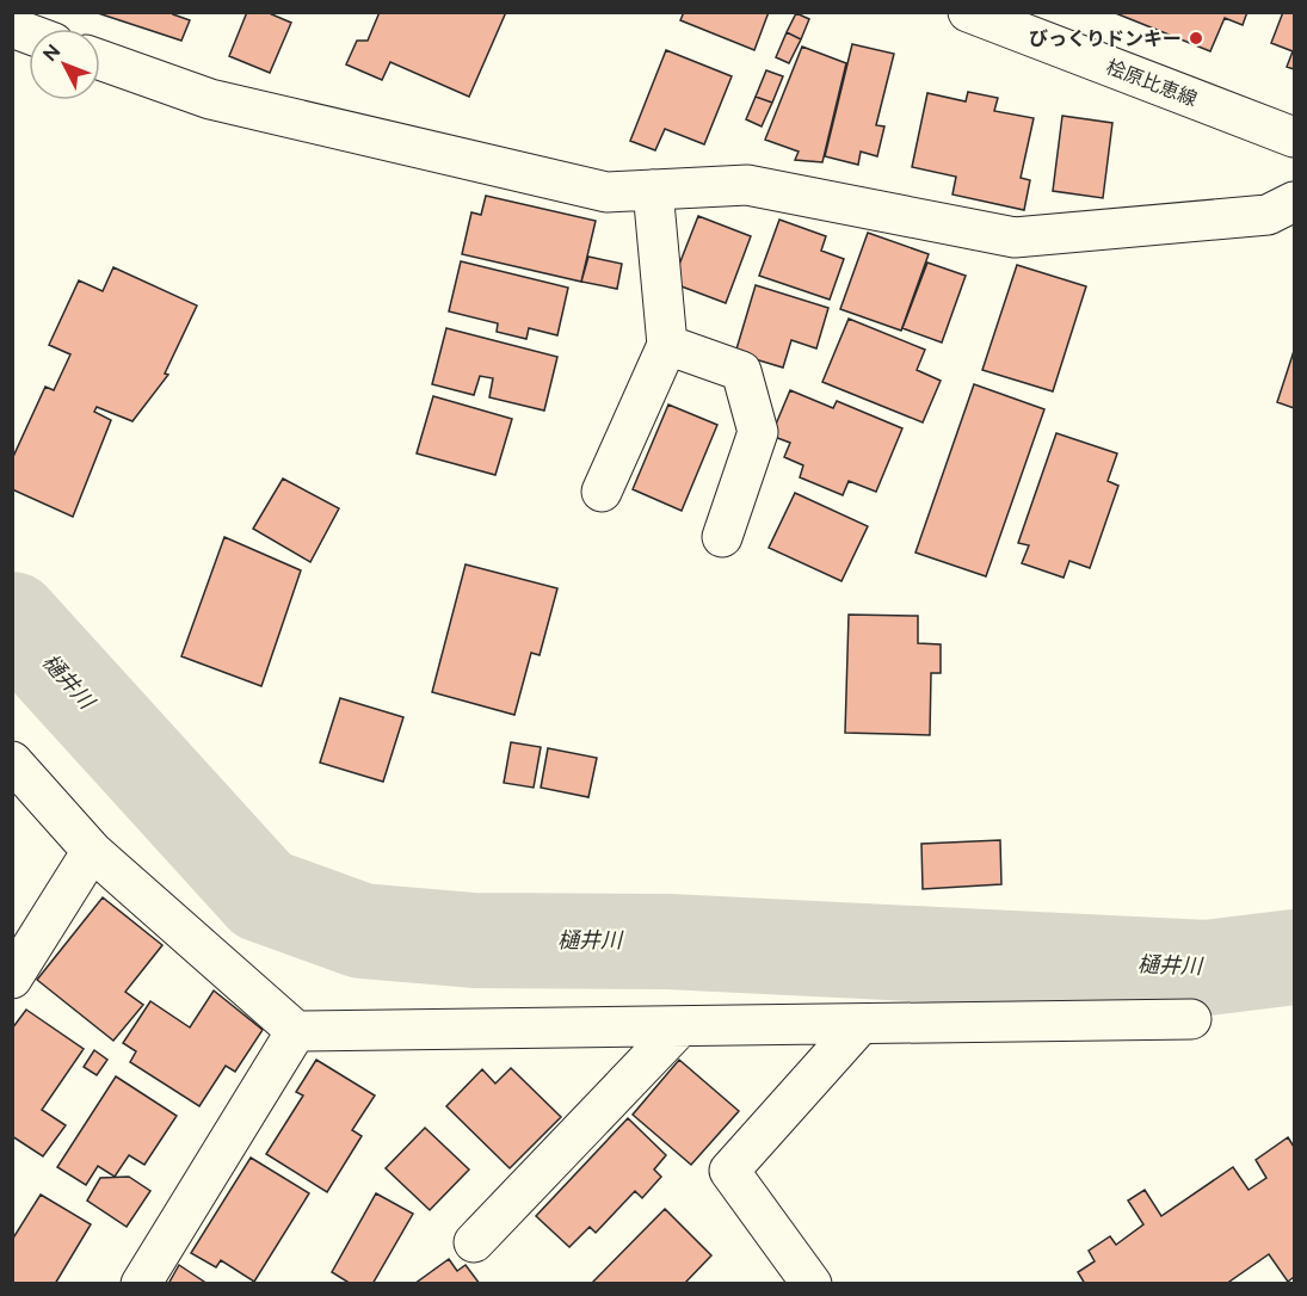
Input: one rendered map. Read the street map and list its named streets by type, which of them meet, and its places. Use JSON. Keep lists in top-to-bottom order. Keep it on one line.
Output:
{"streets":{"street":["桧原比恵線"]},"water":["樋井川"],"places":["びっくりドンキー"],"north":"top left"}
